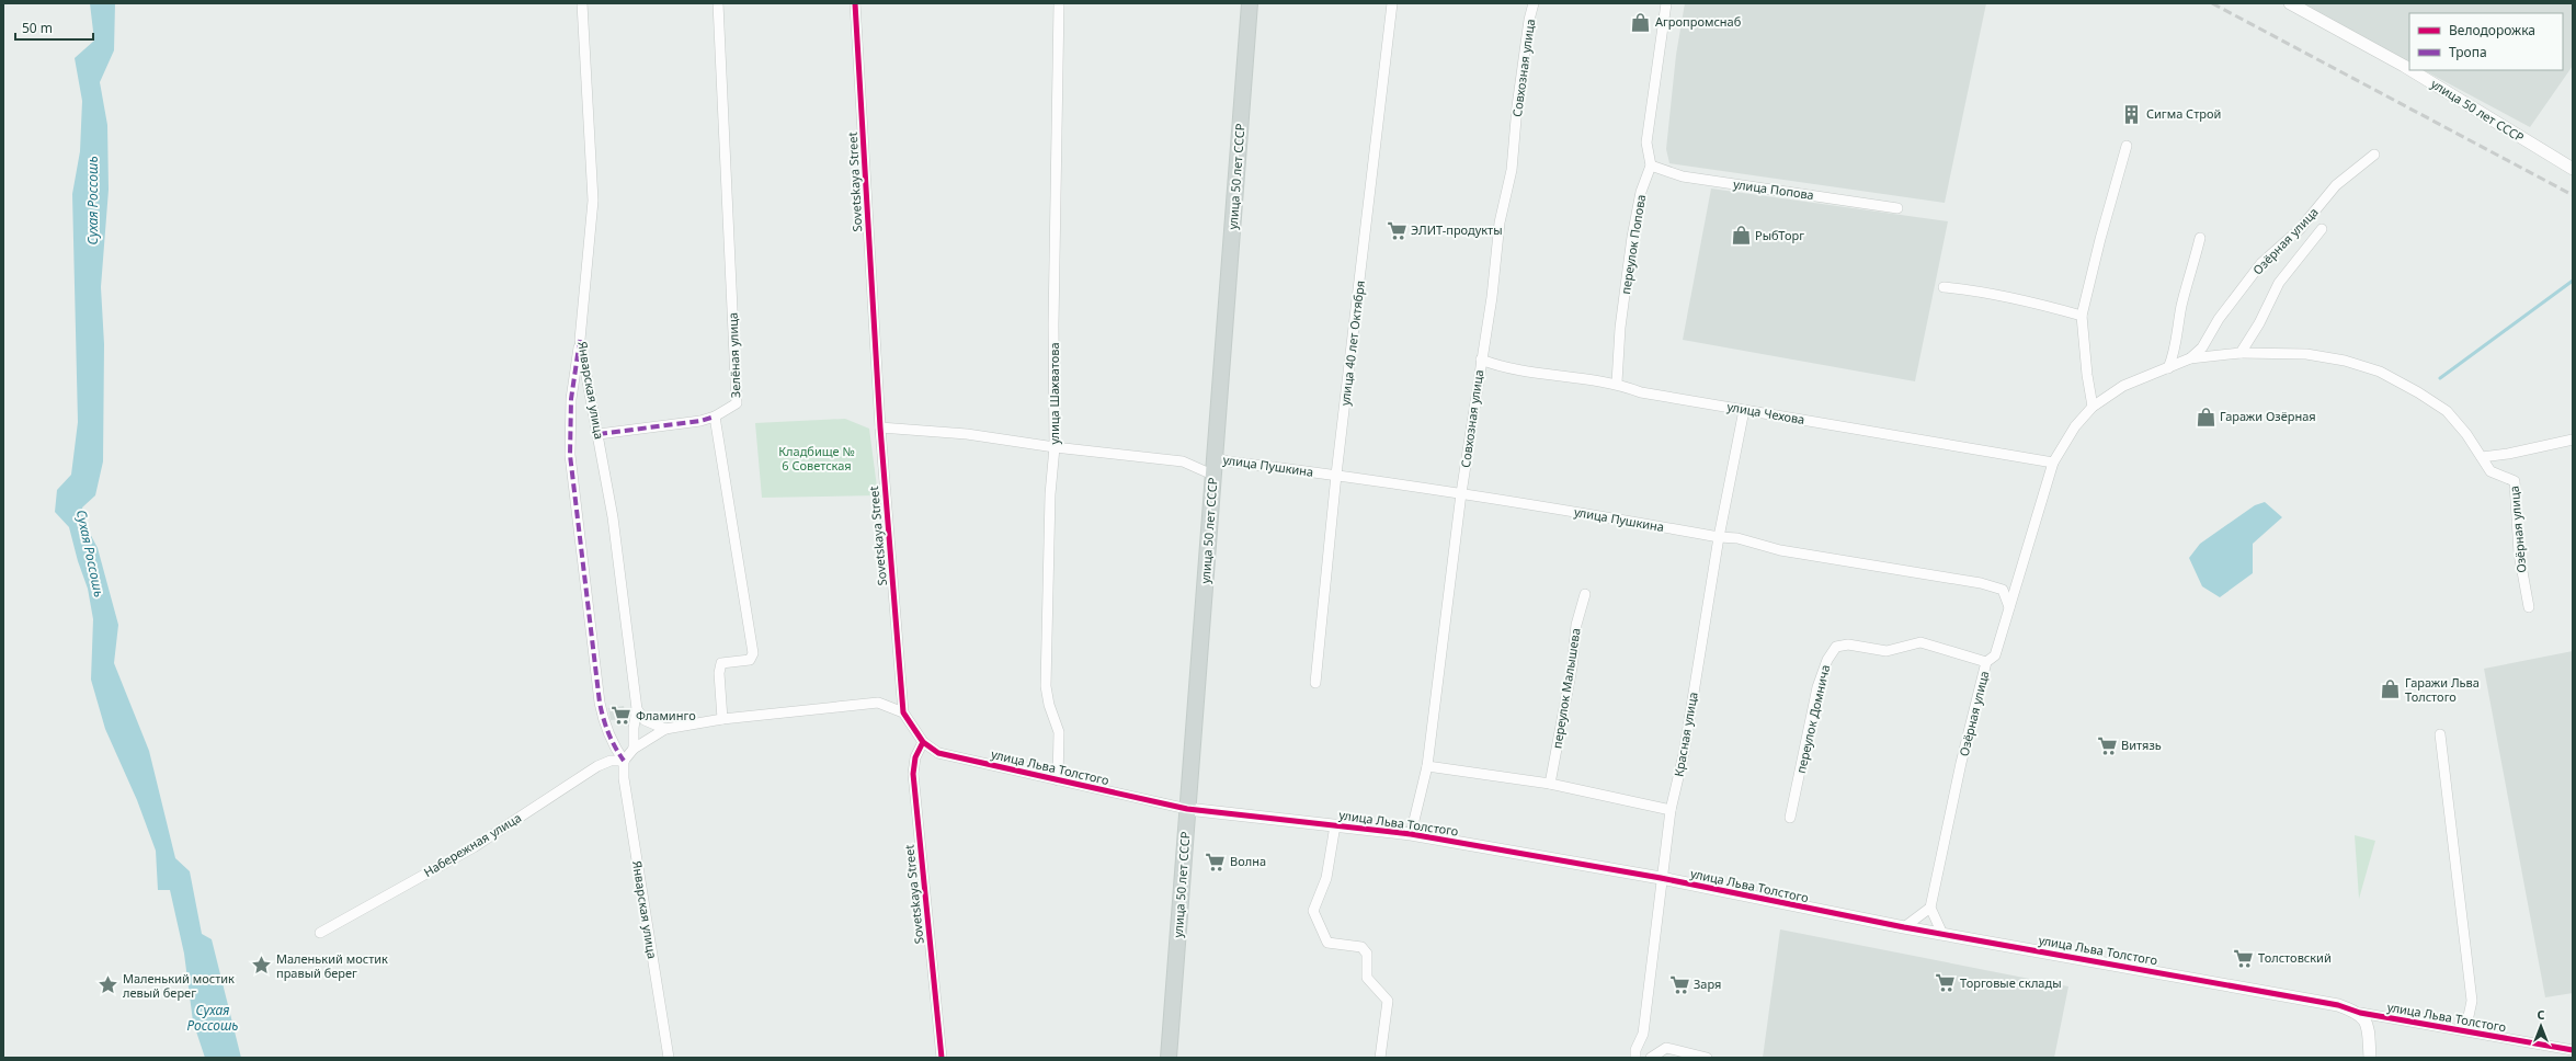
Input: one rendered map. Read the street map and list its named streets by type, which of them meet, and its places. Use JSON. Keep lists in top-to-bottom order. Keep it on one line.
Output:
{"streets":{"main road":["улица 50 лет СССР"],"street":["Совхозная улица","Sovetskaya Street","улица Попова","Озёрная улица","переулок Попова","улица 40 лет Октября","Зелёная улица","Январская улица","улица Шахватова","улица Чехова","улица Пушкина","переулок Малышева","переулок Домнича","Красная улица","улица Льва Толстого","Набережная улица"]},"crossings":[["Совхозная улица","улица Чехова"],["Совхозная улица","улица Пушкина"],["Совхозная улица","улица Льва Толстого"],["улица 50 лет СССР","улица Пушкина"],["улица 50 лет СССР","улица Льва Толстого"],["Sovetskaya Street","улица Пушкина"],["Sovetskaya Street","улица Льва Толстого"],["улица Попова","переулок Попова"],["Озёрная улица","улица Чехова"],["Озёрная улица","улица Пушкина"],["Озёрная улица","переулок Домнича"],["переулок Попова","улица Чехова"],["улица 40 лет Октября","улица Пушкина"],["Январская улица","Набережная улица"],["улица Шахватова","улица Пушкина"],["улица Шахватова","улица Льва Толстого"],["улица Чехова","Красная улица"],["улица Пушкина","Красная улица"],["Красная улица","улица Льва Толстого"]],"water":["Сухая Россошь"],"parks":["Кладбище № 6 Советская"],"places":{"shop":["Агропромснаб","РыбТорг","Гаражи Озёрная","Гаражи Льва Толстого"],"building":["Сигма Строй"],"supermarket":["ЭЛИТ-продукты","Фламинго","Витязь","Волна","Толстовский","Торговые склады","Заря"],"place":["Маленький мостик правый берег","Маленький мостик левый берег"]},"legend":["Велодорожка","Тропа"],"scale_bar":"50 m","north":"top"}
